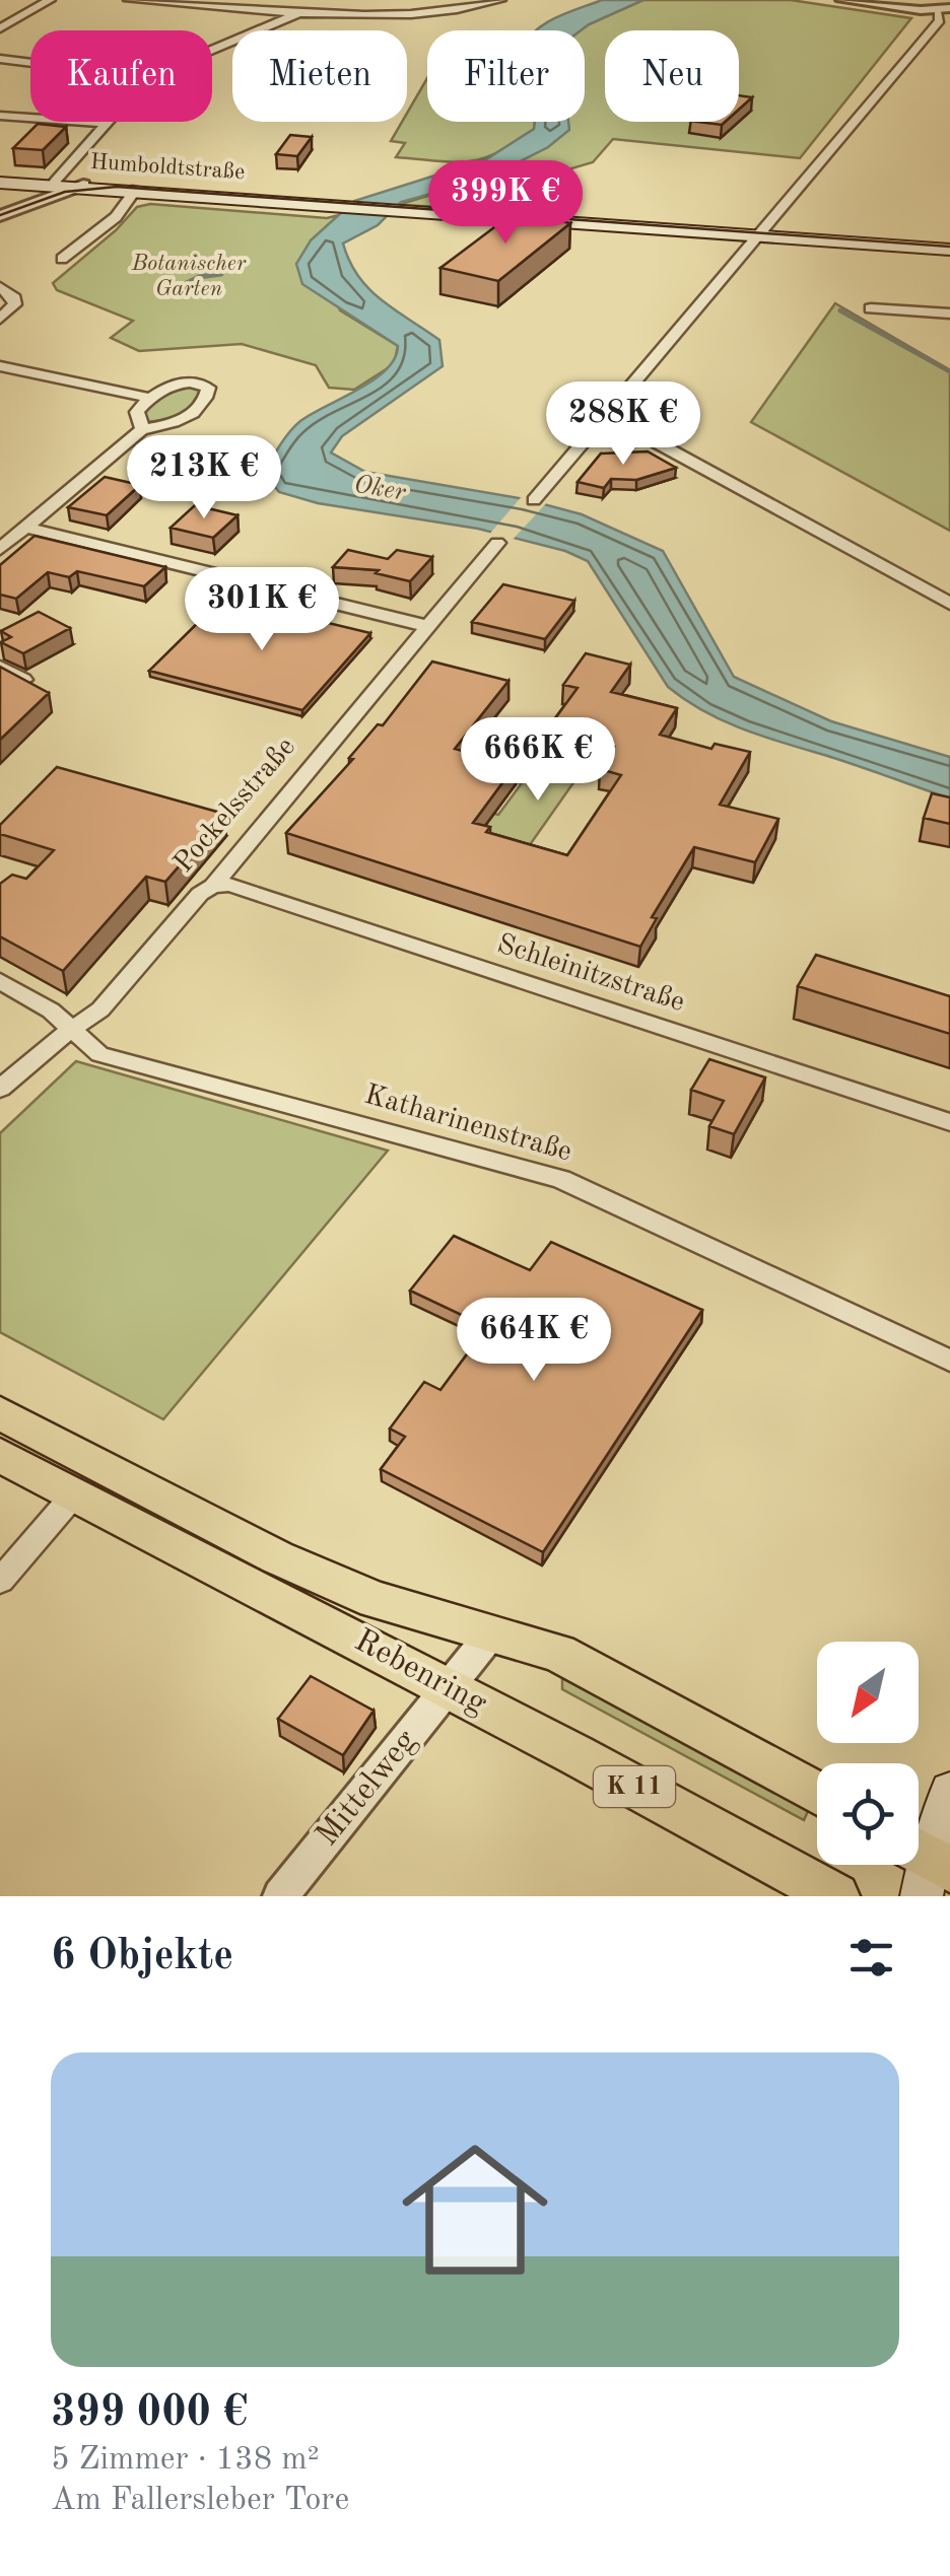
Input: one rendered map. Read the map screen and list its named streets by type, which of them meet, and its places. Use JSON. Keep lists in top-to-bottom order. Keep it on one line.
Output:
{"streets":{"main road":["Humboldtstraße","Rebenring","K 11"],"street":["Pockelsstraße","Schleinitzstraße","Katharinenstraße","Mittelweg"]},"crossings":[["Pockelsstraße","Schleinitzstraße"],["Pockelsstraße","Katharinenstraße"],["Rebenring","Mittelweg"]],"water":["Oker"],"parks":["Botanischer Garten"],"north":"bottom left","page":{"chip":["Kaufen","Mieten","Filter","Neu"],"price":["399K €","288K €","213K €","301K €","666K €","664K €"],"heading":"6 Objekte","list":[{"name":"399 000 €","note":"5 Zimmer · 138 m² · Am Fallersleber Tore"}]}}
